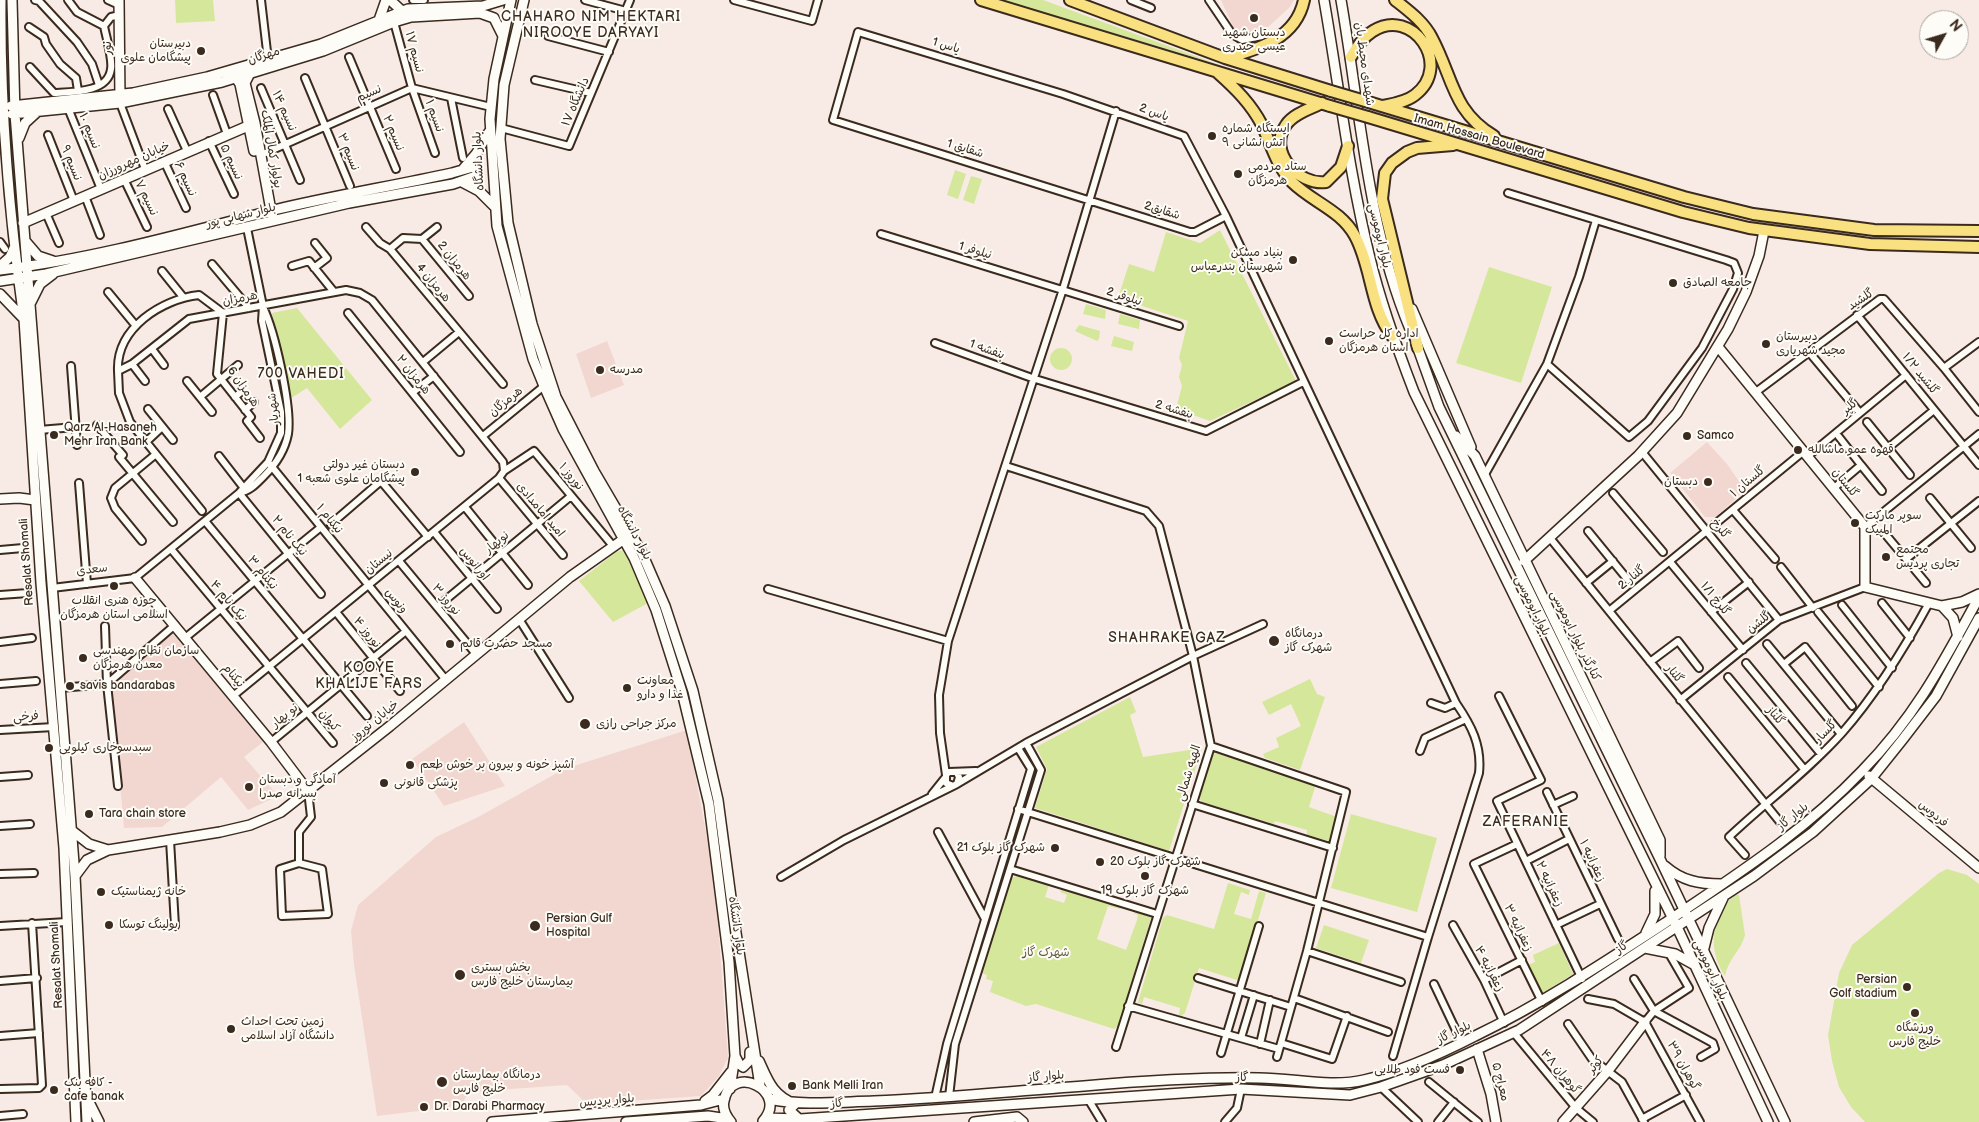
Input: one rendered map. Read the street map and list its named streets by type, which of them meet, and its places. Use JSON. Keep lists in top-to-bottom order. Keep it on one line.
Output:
{"streets":{"main road":["نور","مهرگان","شهدای محیط بان","Imam Hossain Boulevard","بولوار کمال الملک","خیابان مهرورزان","بلوار دانشگاه","بلوار شهابی پور","بلوار ابوموسی","گلستان","Resalat Shomali","کنارگذر بلوار ابوموسی","نیکنام","خیابان نوروز","فردوس","بلوار گاز","گاز","کوثر","معراج ۵","بلوار پردیس"],"street":["یاس 1","نسیم ۱۷","نسیم","دانشگاه ۱۷","نسیم ۱۴","یاس 2","نسیم ۱","نسیم ۱۰","نسیم ۲","شقایق 1","نسیم ۳","نسیم ۵","نسیم ۹","نسیم ۶","نسیم ۷","شقایق2","نیلوفر 1","هرمزان 2","هرمزان 4","نیلوفر 2","هرمزان","گلشید","بنفشه 1","گلشید ۱/۲","هرمزان ۲","هرمزان 6","هرمزگان","گلپر","شهریار","بنفشه 2","نوروز ۱","گلستان ۱","امید امامدادی","نیکنام ۱","گلرخ","نیک نام ۲","نوبهار","نیستان","اورانوس","سعدی","نیکنام ۳","گلنار 2","گلرخ ۱/۱","نوروز ۳","نیک نام ۴","ونوس","گلشن","نوروز ۴","گلنار","نو بهار","گلناز","فرخی","کیوان","گلسار","الهیه شمالی","زعفرانیه ۱","زعفرانیه ۲","زعفرانیه ۳","زعفرانیه ۴","گوهران ۳۹","گوهران ۴۸"]},"crossings":[["یاس 1","یاس 2"],["یاس 1","شقایق 1"],["نور","مهرگان"],["نسیم ۱۷","مهرگان"],["نسیم ۱۷","نسیم"],["نسیم ۱۷","نسیم ۱"],["مهرگان","نسیم ۱۰"],["مهرگان","بولوار کمال الملک"],["مهرگان","Resalat Shomali"],["شهدای محیط بان","بلوار ابوموسی"],["نسیم","نسیم ۱۴"],["نسیم","نسیم ۱"],["نسیم","نسیم ۲"],["نسیم","بولوار کمال الملک"],["نسیم","نسیم ۳"],["دانشگاه ۱۷","بلوار دانشگاه"],["یاس 2","شقایق2"],["نسیم ۱۰","خیابان مهرورزان"],["بولوار کمال الملک","خیابان مهرورزان"],["شقایق 1","شقایق2"],["خیابان مهرورزان","نسیم ۵"],["خیابان مهرورزان","نسیم ۹"],["خیابان مهرورزان","نسیم ۶"],["خیابان مهرورزان","نسیم ۷"],["خیابان مهرورزان","Resalat Shomali"],["بلوار دانشگاه","هرمزگان"],["بلوار دانشگاه","خیابان نوروز"],["بلوار شهابی پور","شهریار"],["بلوار شهابی پور","Resalat Shomali"],["بلوار ابوموسی","کنارگذر بلوار ابوموسی"],["بلوار ابوموسی","بلوار گاز"],["بلوار ابوموسی","گاز"],["نیلوفر 1","نیلوفر 2"],["هرمزان 2","هرمزان 4"],["هرمزان","هرمزان 6"],["هرمزان","هرمزگان"],["هرمزان","شهریار"],["گلشید","گلشید ۱/۲"],["گلشید","گلستان"],["بنفشه 1","بنفشه 2"],["گلشید ۱/۲","گلپر"],["گلپر","گلستان ۱"],["گلپر","گلستان"],["شهریار","نیکنام ۱"],["شهریار","نیک نام ۲"],["شهریار","سعدی"],["شهریار","نیکنام ۳"],["شهریار","نیک نام ۴"],["شهریار","نیکنام"],["نوروز ۱","نوبهار"],["نوروز ۱","نیستان"],["نوروز ۱","خیابان نوروز"],["گلستان ۱","گلستان"],["گلستان ۱","گلرخ"],["گلستان ۱","گلنار 2"],["گلستان ۱","گلرخ ۱/۱"],["امید امامدادی","نوبهار"],["امید امامدادی","نیستان"],["نیکنام ۱","نیستان"],["نیکنام ۱","ونوس"],["گلرخ","گلشن"],["نوبهار","اورانوس"],["نوبهار","نوروز ۳"],["Resalat Shomali","سعدی"],["Resalat Shomali","فرخی"],["Resalat Shomali","خیابان نوروز"],["نیستان","اورانوس"],["نیستان","نیکنام ۳"],["نیستان","نوروز ۳"],["نیستان","نیک نام ۴"],["نیستان","ونوس"],["نیستان","نوروز ۴"],["نیستان","نیکنام"],["نیستان","کیوان"],["سعدی","نیکنام"],["نیکنام ۳","نو بهار"],["گلنار 2","گلرخ ۱/۱"],["گلنار 2","گلنار"],["گلرخ ۱/۱","گلشن"],["نوروز ۳","خیابان نوروز"],["نیک نام ۴","کیوان"],["ونوس","نو بهار"],["گلشن","گلنار"],["نوروز ۴","نو بهار"],["گلنار","گلسار"],["نیکنام","نو بهار"],["نیکنام","خیابان نوروز"],["نو بهار","کیوان"],["گلناز","گلسار"],["فردوس","بلوار گاز"],["بلوار گاز","زعفرانیه ۲"],["بلوار گاز","زعفرانیه ۳"],["بلوار گاز","گاز"],["بلوار گاز","زعفرانیه ۴"],["زعفرانیه ۲","زعفرانیه ۳"],["زعفرانیه ۲","گاز"],["گاز","گوهران ۴۸"],["گاز","معراج ۵"],["کوثر","گوهران ۳۹"],["کوثر","گوهران ۴۸"]],"districts":["CHAHARO NIM HEKTARI NIROOYE DARYAYI","700 VAHEDI","SHAHRAKE GAZ","KOOYE KHALIJE FARS","ZAFERANIE"],"parks":["شهرک گاز"],"places":["دبستان شهید عیسی حیدری","دبیرستان پیشگامان علوی","ایستگاه شماره ۹ اتش نشانی","ستاد مردمی هرمزگان","بنیاد مسکن شهرستان بندرعباس","جامعه الصادق","اداره کل حراست استان هرمزگان","دبیرستان مجید شهریاری","مدرسه","Qarz Al-Hasaneh Mehr Iran Bank","Samco","قهوه عمو ماشالله","دبستان غیر دولتی پیشگامان علوی شعبه 1","دبستان","سوپر مارکت المپیک","مجتمع تجاری پردیس","حوزه هنری انقلاب اسلامی استان هرمزگان","درمانگاه شهرک گاز","مسجد حضرت قائم","سازمان نظام مهندسی معدن هرمزگان","savis bandarabas","معاونت غذا و دارو","مرکز جراحی رازی","سبدسوخاری کیلویی","آشپز خونه و بیرون بر خوش طعم","پزشکی قانونی","آمادگی و دبستان بسرانه صدرا","Tara chain store","شهرک گاز بلوک 21","شهرک گاز بلوک 20","شهرک گاز بلوک 19","خانه ژیمناستیک","بولینگ توسکا","Persian Gulf Hospital","بخش بستری بیمارستان خلیج فارس","Persian Golf stadium","ورزشگاه خلیج فارس","زمین تحت احداث دانشگاه آزاد اسلامی","فست فود طلایی","درمانگاه بیمارستان خلیج فارس","Bank Melli Iran","کافه بنک - cafe banak","Dr. Darabi Pharmacy"],"north":"top right"}
